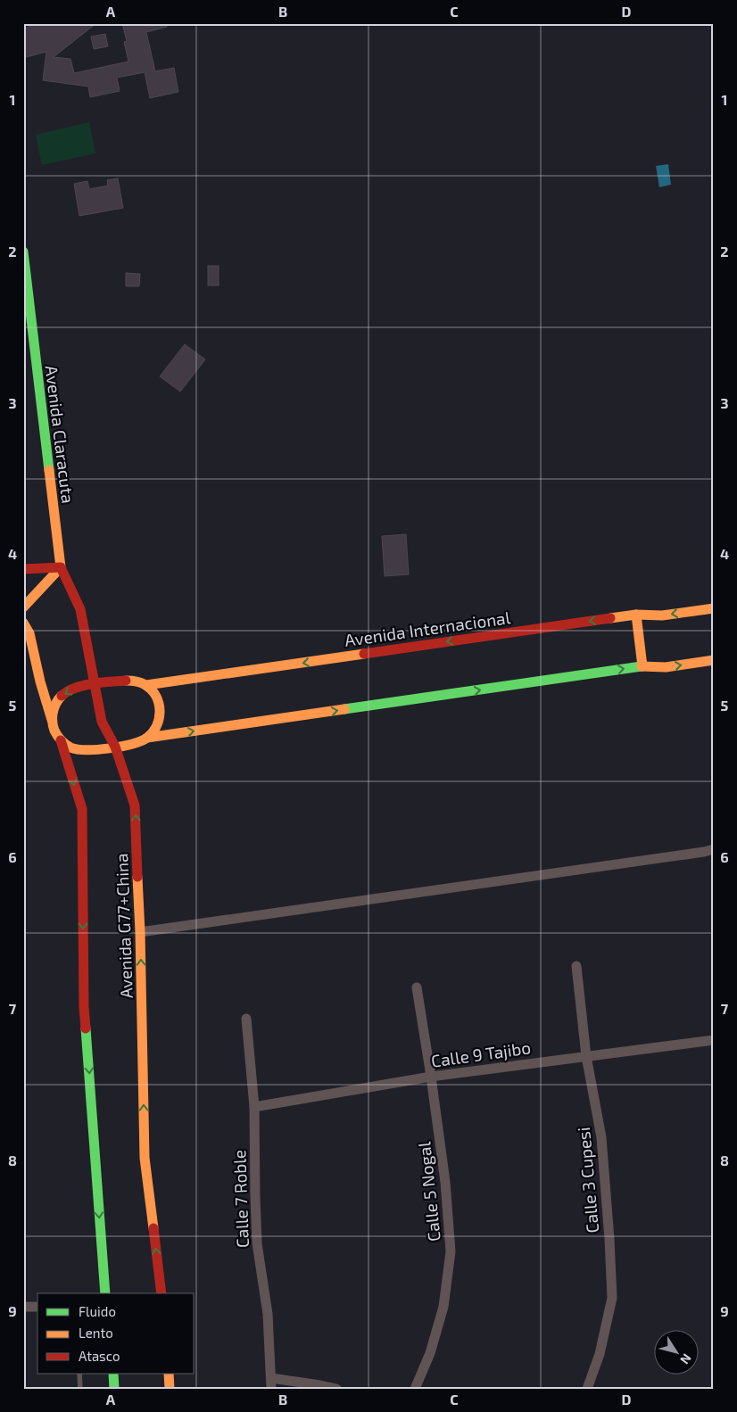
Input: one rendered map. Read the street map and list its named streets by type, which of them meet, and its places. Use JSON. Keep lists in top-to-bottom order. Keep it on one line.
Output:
{"streets":{"main road":["Avenida Claracuta","Avenida Internacional","Avenida G77+China"],"street":["Calle 9 Tajibo","Calle 3 Cupesi","Calle 5 Nogal","Calle 7 Roble"]},"crossings":[["Avenida Claracuta","Avenida G77+China"],["Avenida Internacional","Avenida G77+China"],["Calle 9 Tajibo","Calle 3 Cupesi"],["Calle 9 Tajibo","Calle 5 Nogal"],["Calle 9 Tajibo","Calle 7 Roble"]],"legend":["Fluido","Lento","Atasco"],"north":"bottom right","grid":{"columns":["A","B","C","D"],"rows":["1","2","3","4","5","6","7","8","9"]}}
